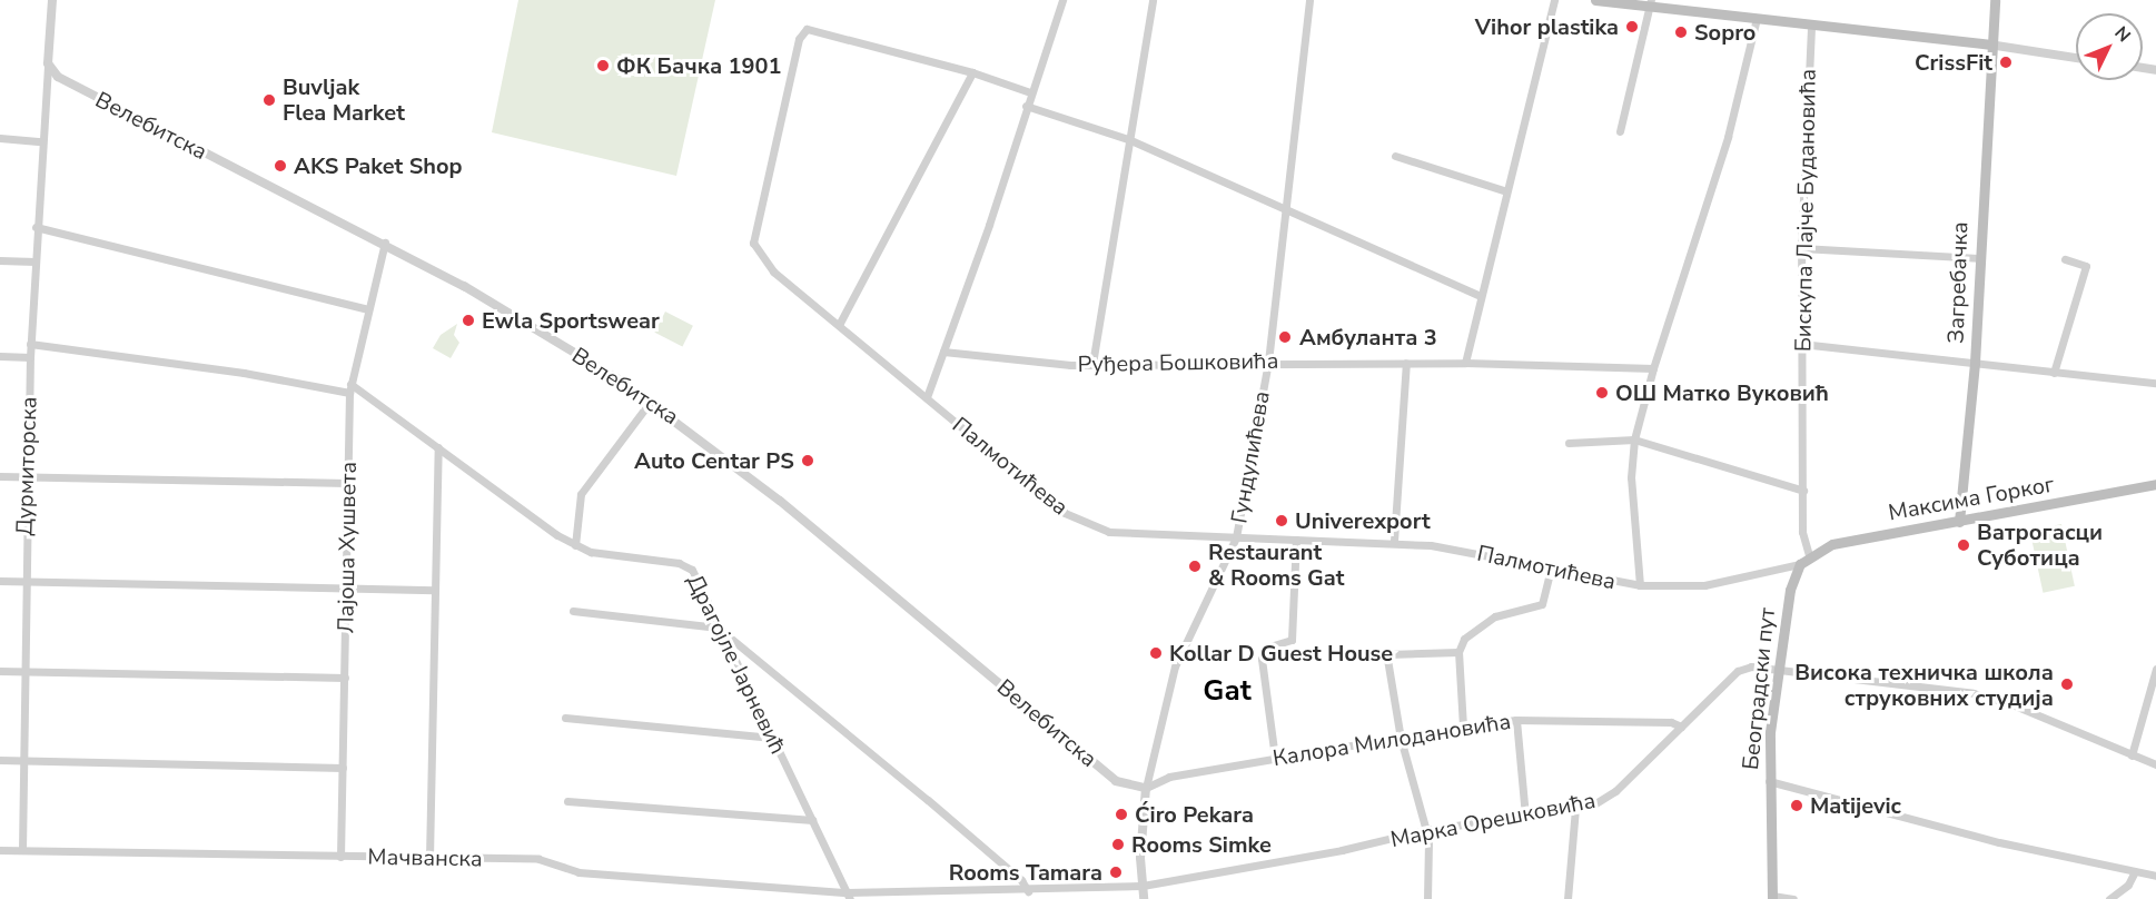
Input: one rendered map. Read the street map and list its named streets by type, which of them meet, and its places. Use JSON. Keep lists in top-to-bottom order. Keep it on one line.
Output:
{"streets":{"main road":["Загребачка","Максима Горког","Београдски пут"],"street":["Велебитска","Бискупа Лајче Будановића","Руђера Бошковића","Гундулићева","Дурмиторска","Палмотићева","Лајоша Хушвета","Драгојле Јарневић","Калора Милодановића","Марка Орешковића","Мачванска"]},"crossings":[["Велебитска","Гундулићева"],["Велебитска","Дурмиторска"],["Велебитска","Лајоша Хушвета"],["Велебитска","Калора Милодановића"],["Бискупа Лајче Будановића","Максима Горког"],["Загребачка","Максима Горког"],["Руђера Бошковића","Гундулићева"],["Гундулићева","Палмотићева"],["Гундулићева","Калора Милодановића"],["Гундулићева","Марка Орешковића"],["Дурмиторска","Мачванска"],["Палмотићева","Максима Горког"],["Палмотићева","Београдски пут"],["Максима Горког","Београдски пут"],["Лајоша Хушвета","Драгојле Јарневић"],["Лајоша Хушвета","Мачванска"],["Драгојле Јарневић","Марка Орешковића"],["Драгојле Јарневић","Мачванска"],["Београдски пут","Марка Орешковића"],["Калора Милодановића","Марка Орешковића"],["Марка Орешковића","Мачванска"]],"districts":["Gat"],"places":["Vihor plastika","Sopro","CrissFit","ФК Бачка 1901","Buvljak Flea Market","AKS Paket Shop","Ewla Sportswear","Амбуланта 3","ОШ Матко Вуковић","Auto Centar PS","Univerexport","Ватрогасци Суботица","Restaurant & Rooms Gat","Kollar D Guest House","Висока техничка школа струковних студија","Matijevic","Ćiro Pekara","Rooms Simke","Rooms Tamara"],"north":"top right"}
